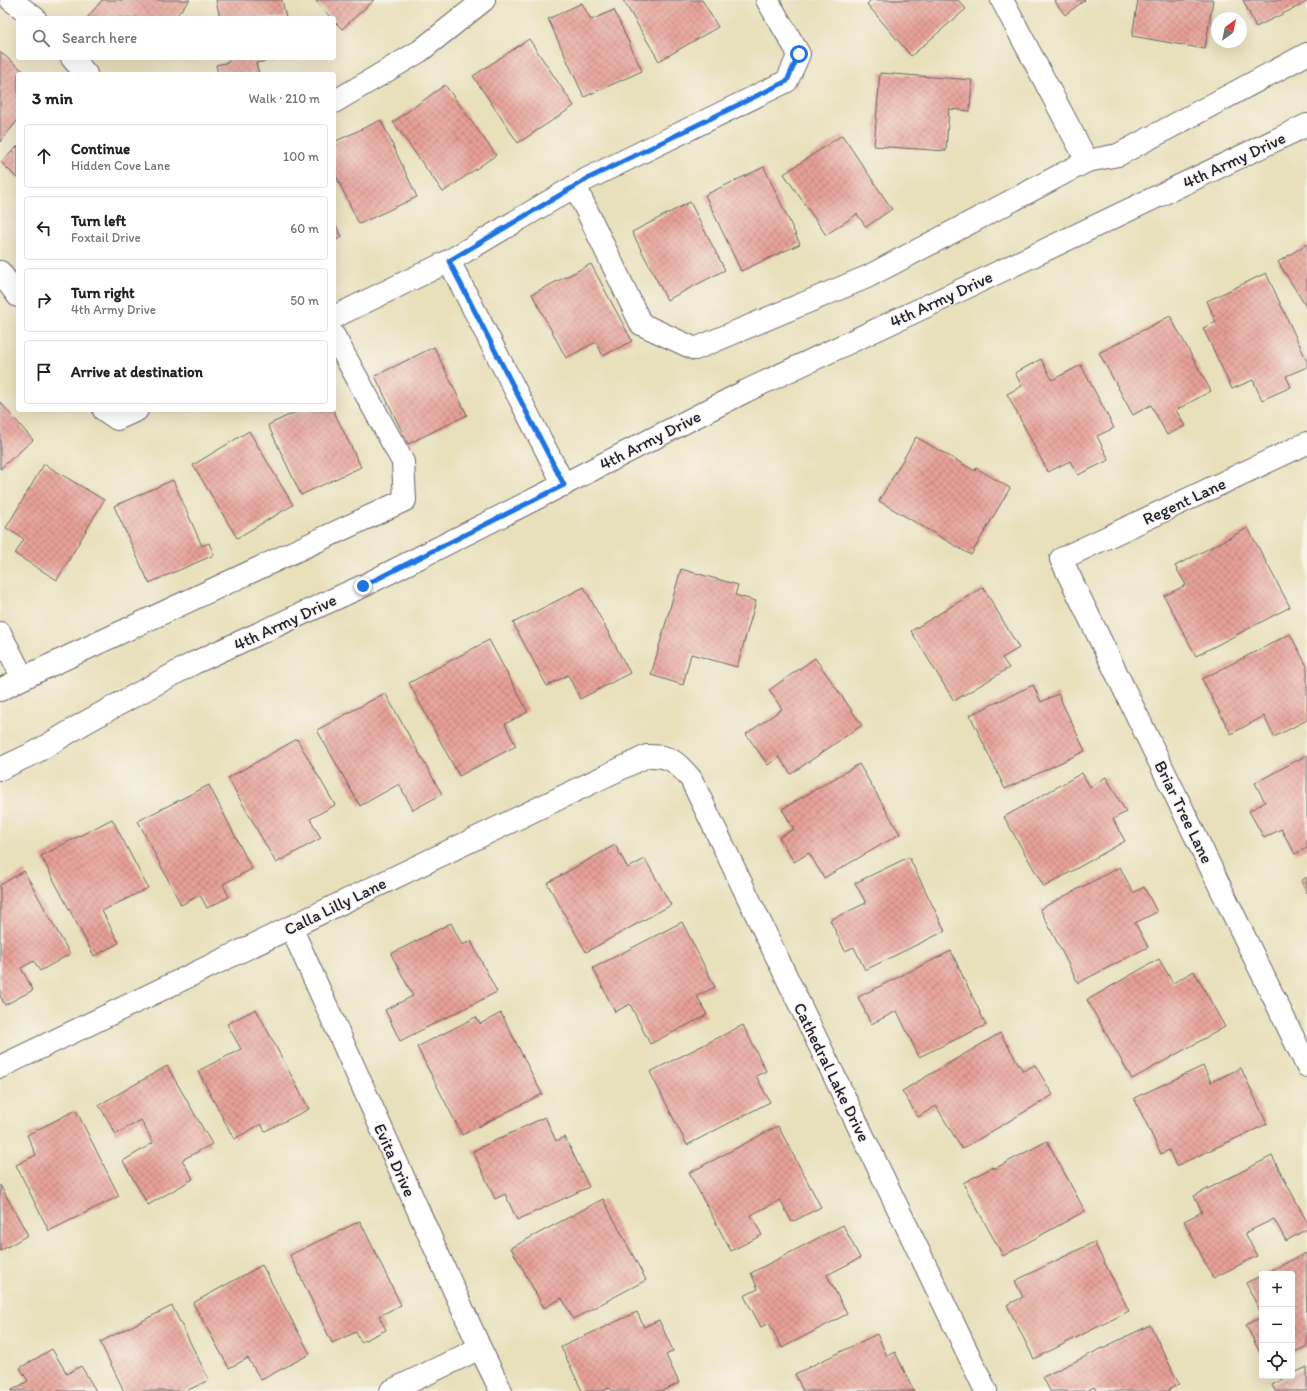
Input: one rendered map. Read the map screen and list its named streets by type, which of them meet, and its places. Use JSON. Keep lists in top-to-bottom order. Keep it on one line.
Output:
{"streets":{"street":["4th Army Drive","Regent Lane","Briar Tree Lane","Calla Lilly Lane","Cathedral Lake Drive","Evita Drive"]},"crossings":[["Regent Lane","Briar Tree Lane"],["Calla Lilly Lane","Cathedral Lake Drive"],["Calla Lilly Lane","Evita Drive"]],"north":"top right","page":{"search":"Search here","heading":["3 min","Walk · 210 m"],"list":[["Continue","Hidden Cove Lane","100 m"],["Turn left","Foxtail Drive","60 m"],["Turn right","4th Army Drive","50 m"],"Arrive at destination"],"map_buttons":["+","−"]}}
